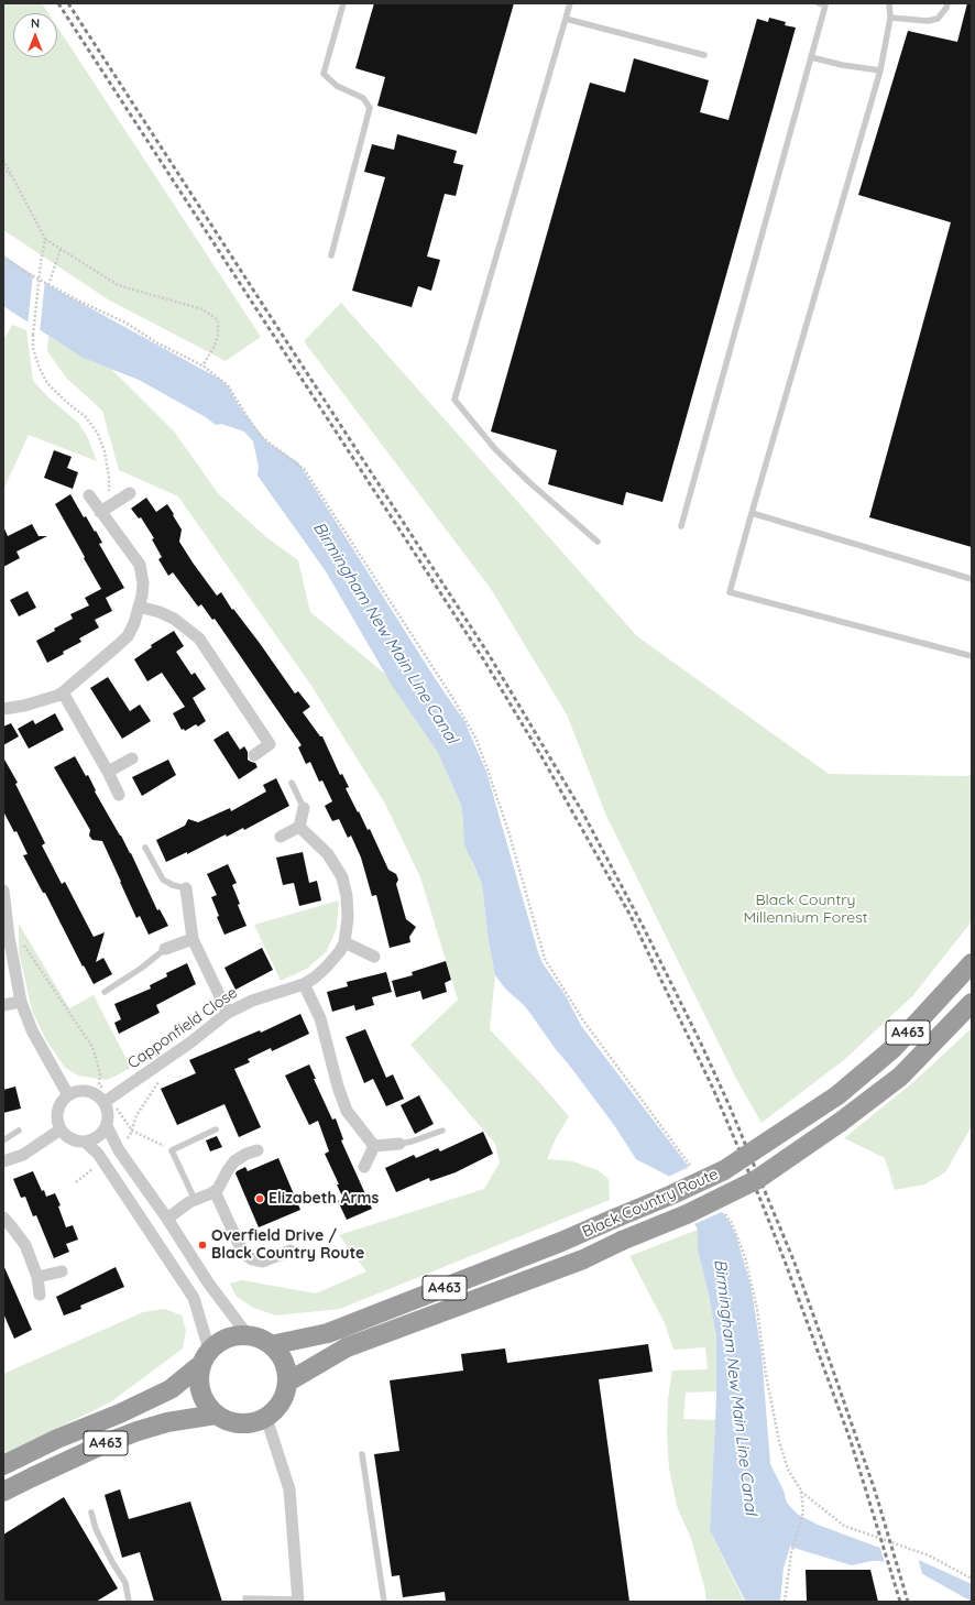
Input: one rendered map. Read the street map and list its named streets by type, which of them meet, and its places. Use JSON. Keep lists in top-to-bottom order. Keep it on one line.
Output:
{"streets":{"highway":["A463","Black Country Route"],"street":["Capponfield Close"]},"crossings":[["A463","Black Country Route"]],"water":["Birmingham New Main Line Canal"],"parks":["Black Country Millennium Forest"],"places":["Elizabeth Arms","Overfield Drive / Black Country Route"],"north":"top"}
